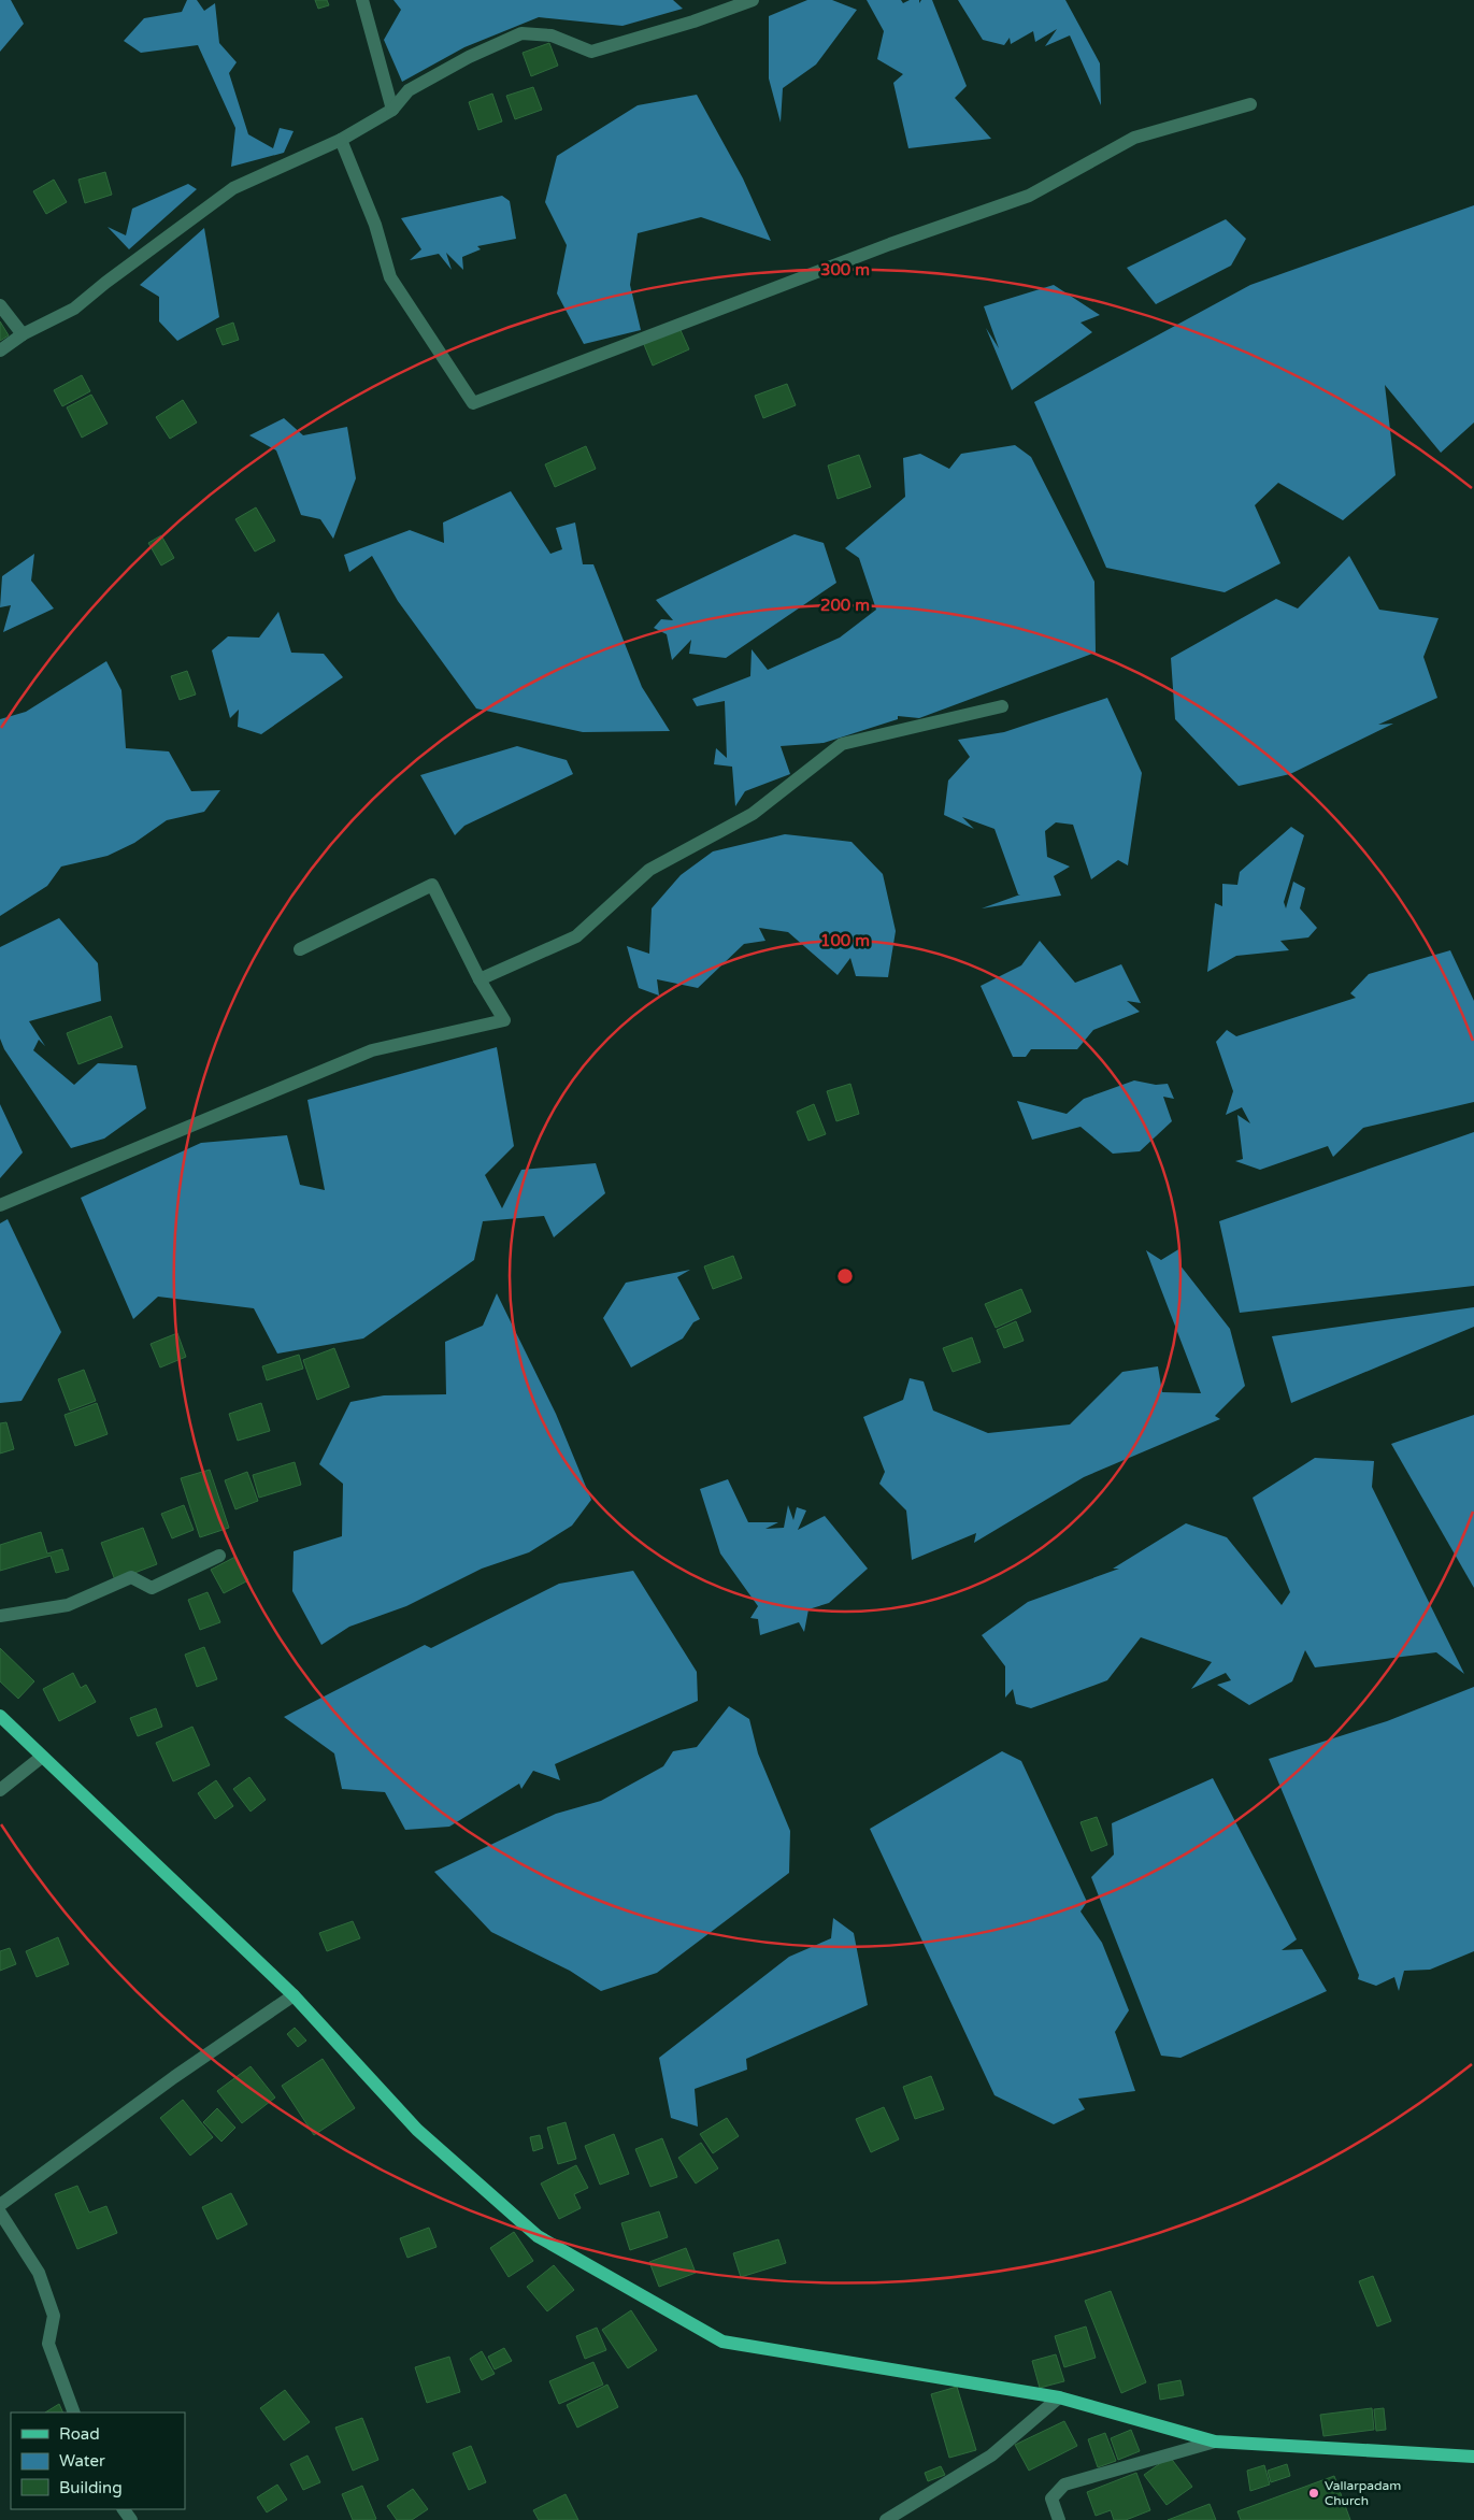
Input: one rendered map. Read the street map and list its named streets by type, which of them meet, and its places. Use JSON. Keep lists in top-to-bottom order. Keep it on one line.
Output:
{"places":["Vallarpadam Church"],"legend":["Road","Water","Building"],"rings":["300 m","200 m","100 m"]}
